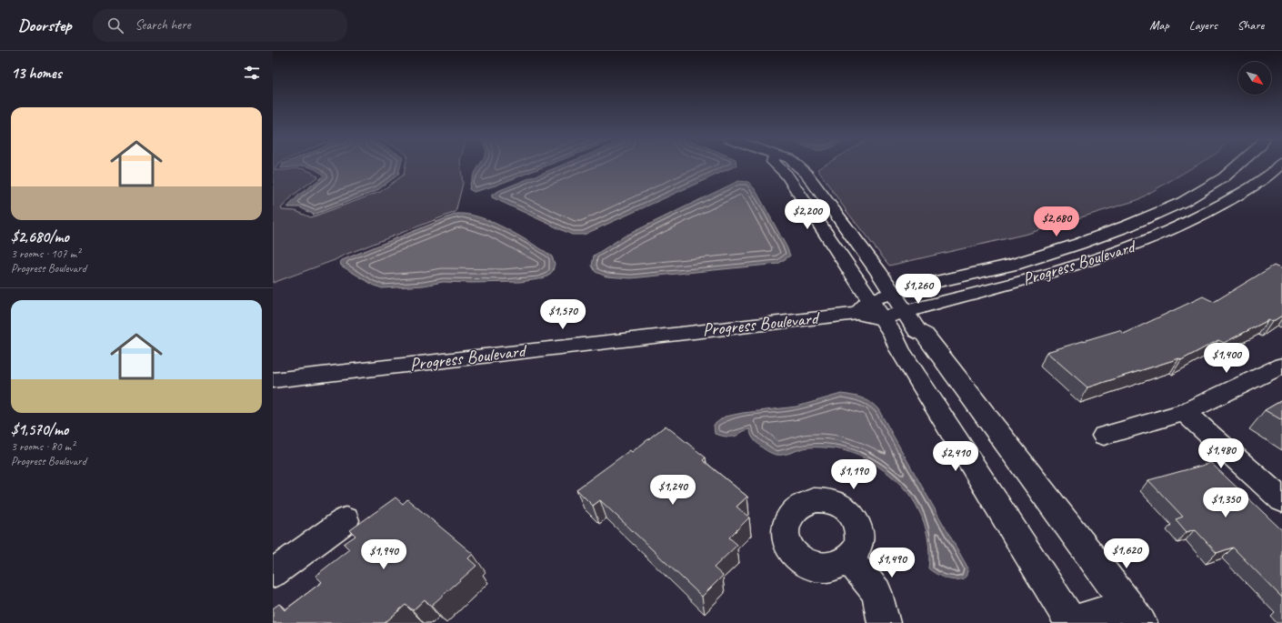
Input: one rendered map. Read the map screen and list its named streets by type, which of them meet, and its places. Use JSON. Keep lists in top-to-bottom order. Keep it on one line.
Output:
{"streets":{"main road":["Progress Boulevard"]},"north":"bottom right","page":{"header":"Doorstep","search":"Search here","nav":["Map","Layers","Share"],"heading":"13 homes","list":[{"name":"$2,680/mo","note":"3 rooms · 107 m² · Progress Boulevard"},{"name":"$1,570/mo","note":"3 rooms · 80 m² · Progress Boulevard"}],"price":["$2,200","$2,680","$1,260","$1,570","$1,400","$1,480","$2,410","$1,190","$1,240","$1,350","$1,620","$1,940","$1,490"]}}
